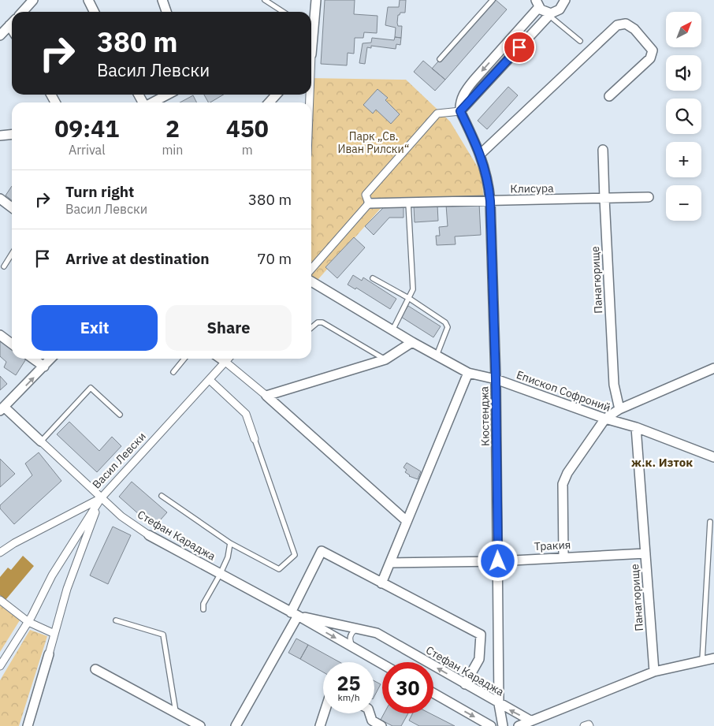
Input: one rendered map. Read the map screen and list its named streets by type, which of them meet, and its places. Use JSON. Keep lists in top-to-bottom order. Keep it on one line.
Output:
{"streets":{"street":["Клисура","Панагюрище","Епископ Софроний","Кюстенджа","Васил Левски","Стефан Караджа","Тракия"]},"crossings":[["Клисура","Панагюрище"],["Клисура","Кюстенджа"],["Панагюрище","Епископ Софроний"],["Панагюрище","Тракия"],["Епископ Софроний","Кюстенджа"],["Кюстенджа","Стефан Караджа"],["Кюстенджа","Тракия"],["Васил Левски","Стефан Караджа"]],"districts":["ж.к. Изток"],"parks":["Парк „Св. Иван Рилски“"],"north":"top right","page":{"map_buttons":["+","−"],"turn":["380 m","Васил Левски"],"eta":["09:41","Arrival","2","min","450","m"],"list":[{"name":"Turn right","note":"Васил Левски","value":"380 m"},{"name":"Arrive at destination","value":"70 m"}],"buttons":["Exit","Share"],"speed":"25 km/h","limit":"30"}}
